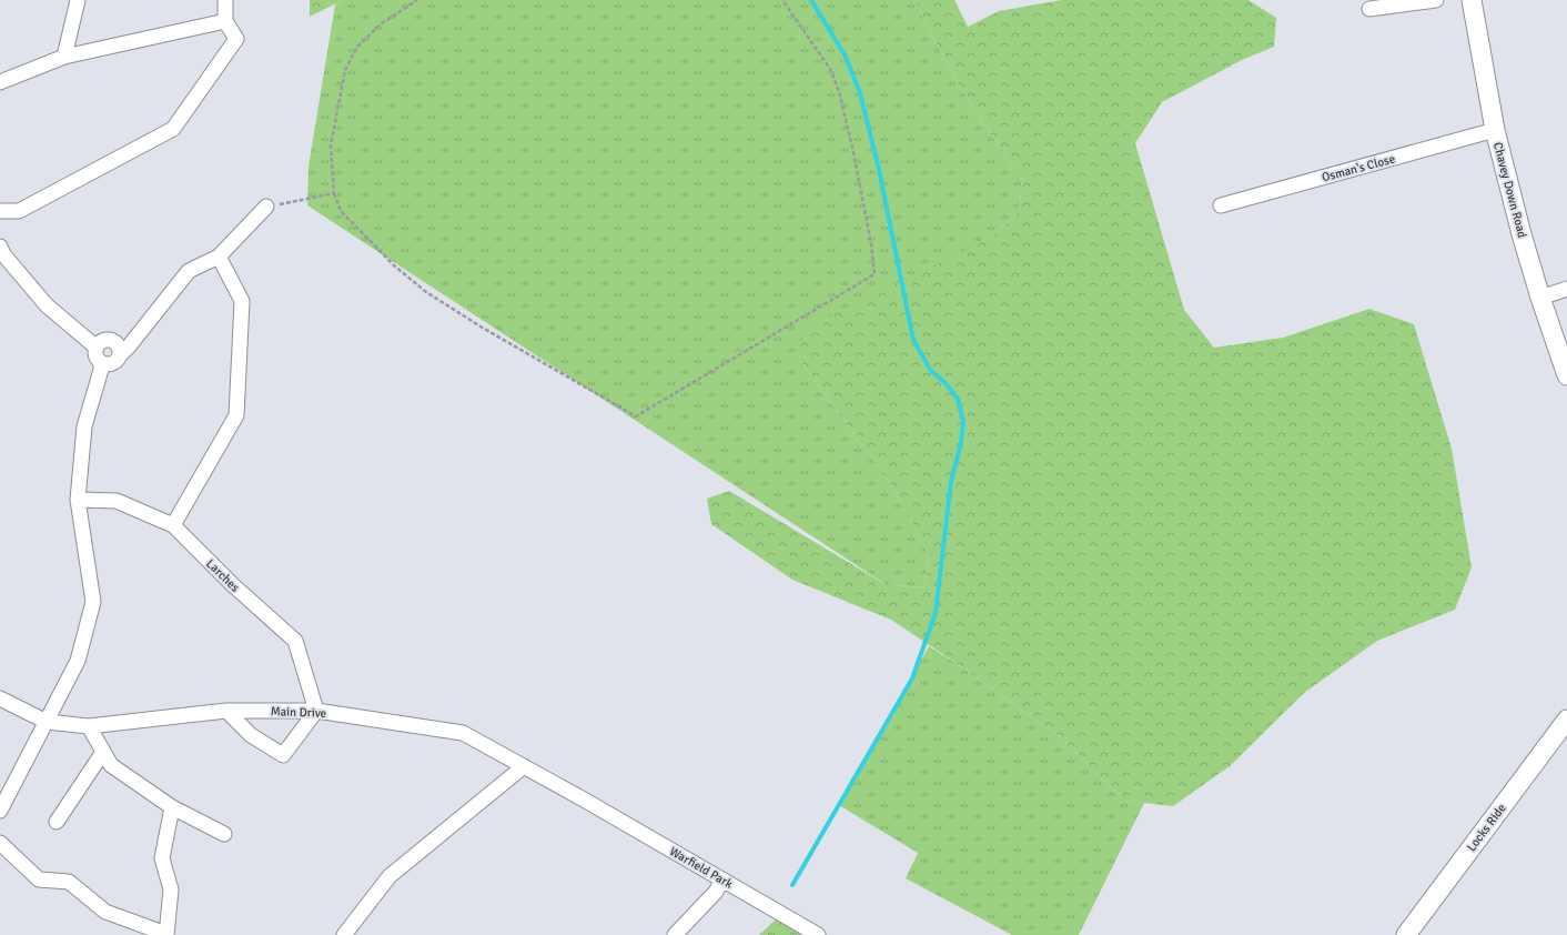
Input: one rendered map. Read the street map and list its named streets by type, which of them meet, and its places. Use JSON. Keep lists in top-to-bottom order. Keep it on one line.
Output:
{"streets":{"main road":["Chavey Down Road","Locks Ride"],"street":["Osman's Close","Larches","Main Drive","Warfield Park"]},"crossings":[["Osman's Close","Chavey Down Road"],["Larches","Main Drive"],["Main Drive","Warfield Park"]]}
